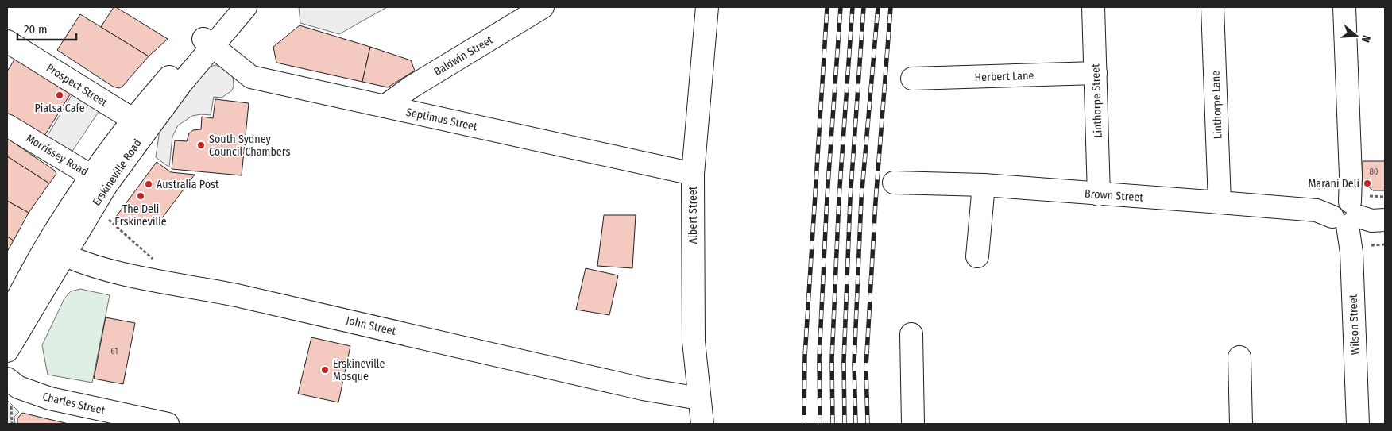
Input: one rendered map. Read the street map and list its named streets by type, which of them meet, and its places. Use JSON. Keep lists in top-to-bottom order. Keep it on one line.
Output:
{"streets":{"street":["Baldwin Street","Herbert Lane","Prospect Street","Linthorpe Street","Linthorpe Lane","Septimus Street","Morrissey Road","Erskineville Road","Brown Street","Albert Street","Wilson Street","John Street","Charles Street"]},"crossings":[["Baldwin Street","Septimus Street"],["Herbert Lane","Linthorpe Street"],["Prospect Street","Erskineville Road"],["Linthorpe Street","Brown Street"],["Linthorpe Lane","Brown Street"],["Septimus Street","Erskineville Road"],["Septimus Street","Albert Street"],["Morrissey Road","Erskineville Road"],["Erskineville Road","John Street"],["Brown Street","Wilson Street"],["Albert Street","John Street"]],"places":["Piatsa Cafe","South Sydney Council Chambers","Marani Deli","Australia Post","The Deli Erskineville","Erskineville Mosque"],"house_numbers":["80","61"],"scale_bar":"20 m","north":"right"}
